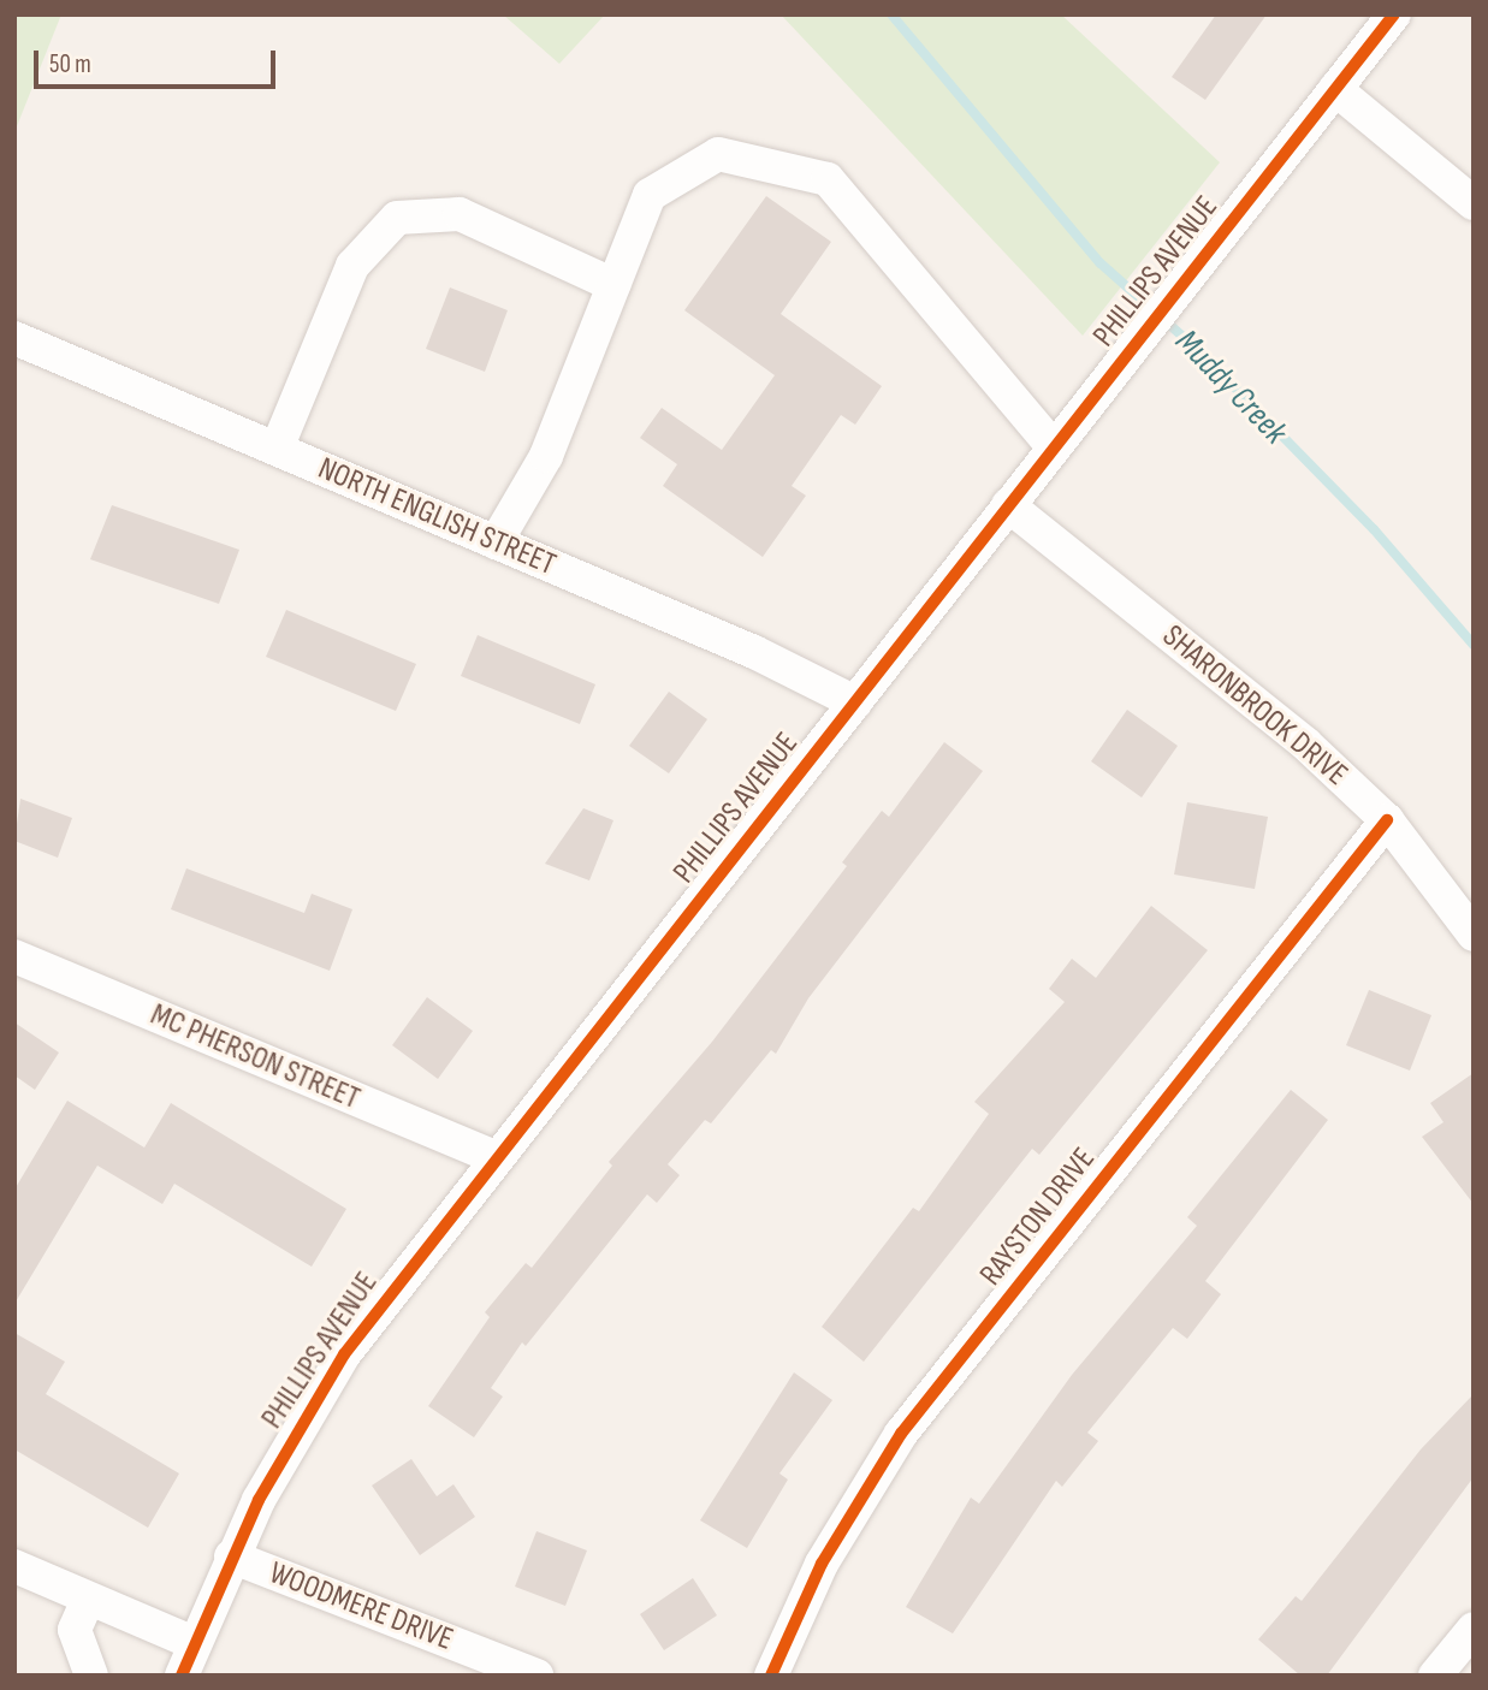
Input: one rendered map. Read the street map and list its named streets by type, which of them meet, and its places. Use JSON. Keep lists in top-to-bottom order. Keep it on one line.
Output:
{"streets":{"street":["PHILLIPS AVENUE","NORTH ENGLISH STREET","SHARONBROOK DRIVE","MC PHERSON STREET","RAYSTON DRIVE","WOODMERE DRIVE"]},"crossings":[["PHILLIPS AVENUE","NORTH ENGLISH STREET"],["PHILLIPS AVENUE","SHARONBROOK DRIVE"],["PHILLIPS AVENUE","MC PHERSON STREET"],["PHILLIPS AVENUE","WOODMERE DRIVE"],["SHARONBROOK DRIVE","RAYSTON DRIVE"]],"water":["Muddy Creek"],"scale_bar":"50 m"}
